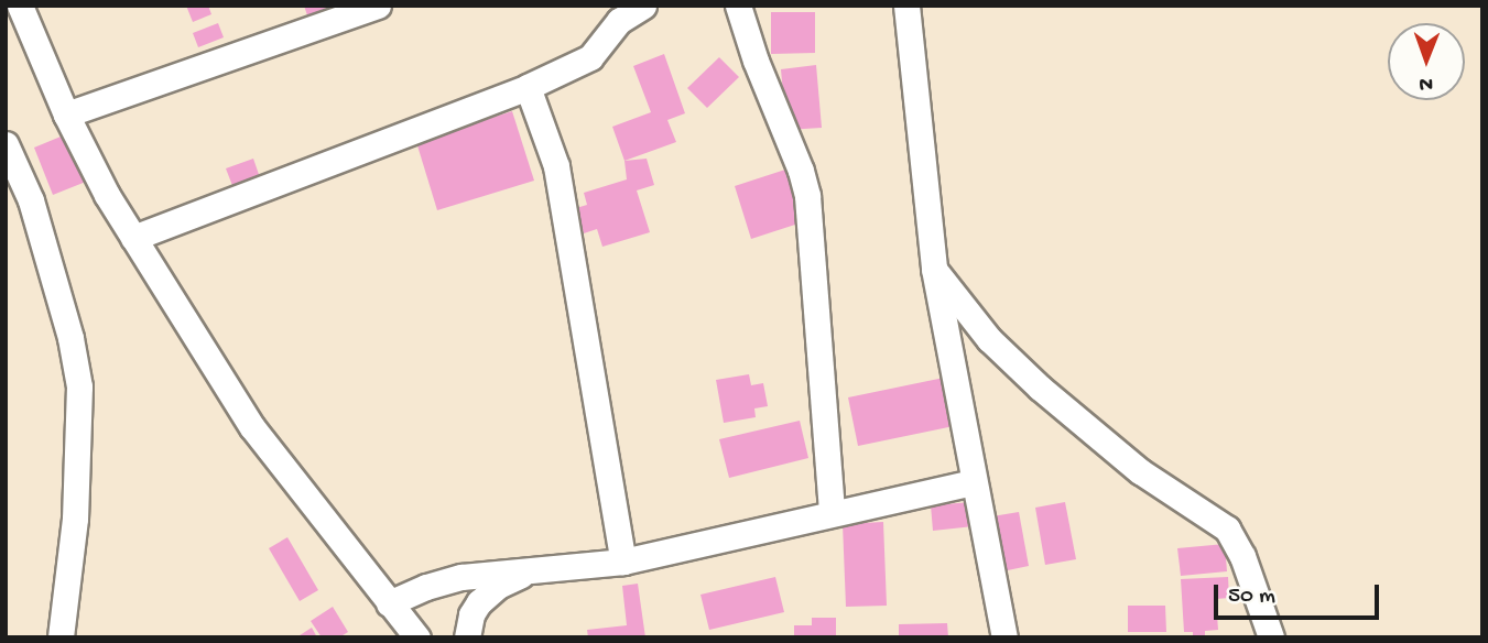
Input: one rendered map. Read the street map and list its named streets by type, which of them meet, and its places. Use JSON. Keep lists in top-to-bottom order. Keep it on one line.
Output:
{"scale_bar":"50 m","north":"bottom"}
